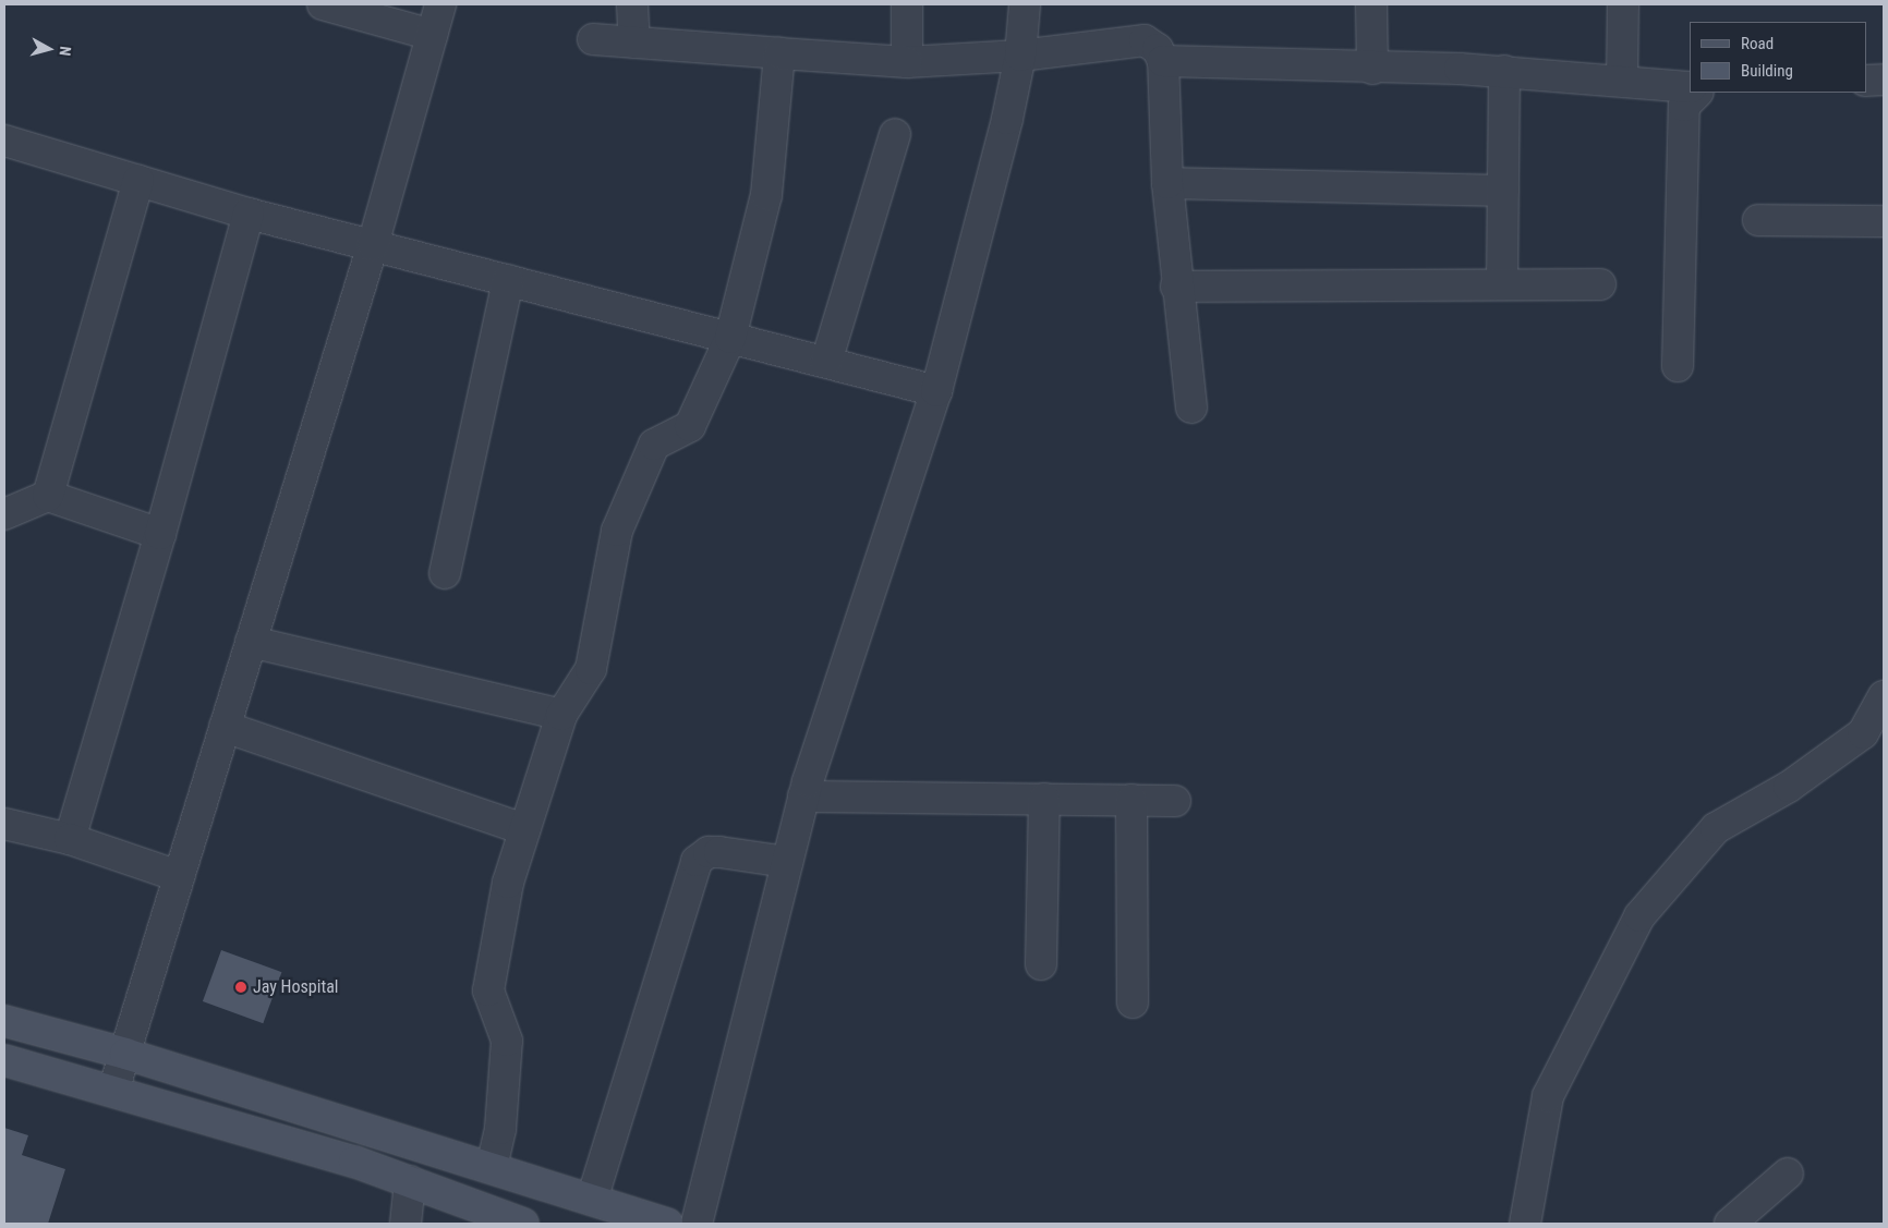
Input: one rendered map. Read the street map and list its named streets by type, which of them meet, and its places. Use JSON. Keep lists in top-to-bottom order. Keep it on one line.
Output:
{"places":["Jay Hospital"],"legend":["Road","Building"],"north":"right"}
